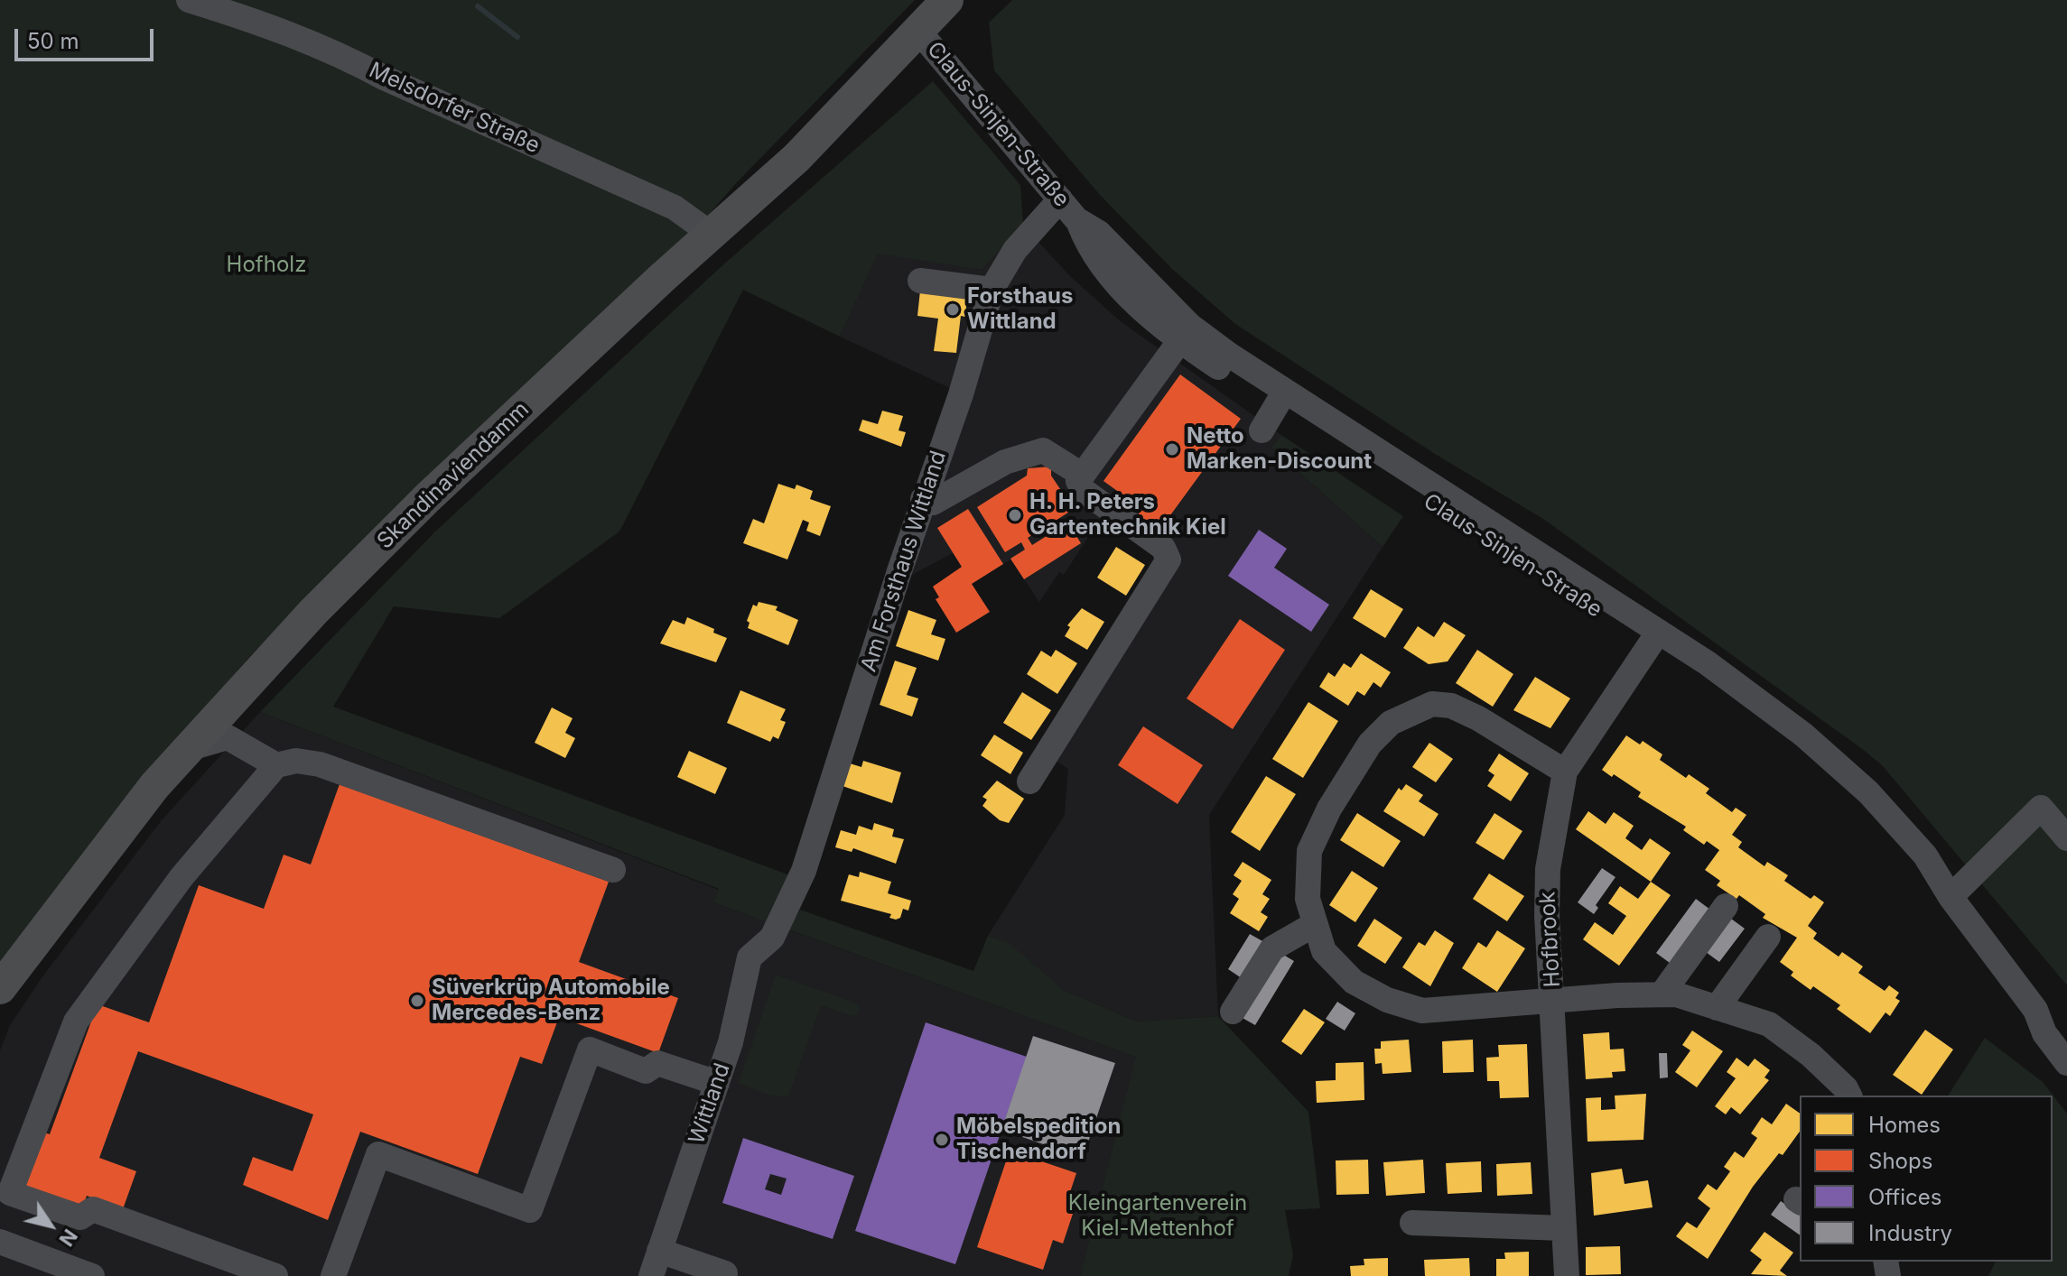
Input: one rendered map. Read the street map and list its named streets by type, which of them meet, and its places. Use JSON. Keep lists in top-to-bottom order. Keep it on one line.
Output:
{"streets":{"main road":["Skandinaviendamm"],"street":["Melsdorfer Straße","Claus-Sinjen-Straße","Am Forsthaus Wittland","Hofbrook","Wittland"]},"crossings":[["Melsdorfer Straße","Skandinaviendamm"],["Claus-Sinjen-Straße","Skandinaviendamm"],["Claus-Sinjen-Straße","Am Forsthaus Wittland"],["Claus-Sinjen-Straße","Hofbrook"],["Am Forsthaus Wittland","Wittland"]],"parks":["Hofholz","Kleingartenverein Kiel-Mettenhof"],"places":["Forsthaus Wittland","Netto Marken-Discount","H. H. Peters Gartentechnik Kiel","Süverkrüp Automobile Mercedes-Benz","Möbelspedition Tischendorf"],"legend":["Homes","Shops","Offices","Industry"],"scale_bar":"50 m","north":"bottom right"}
